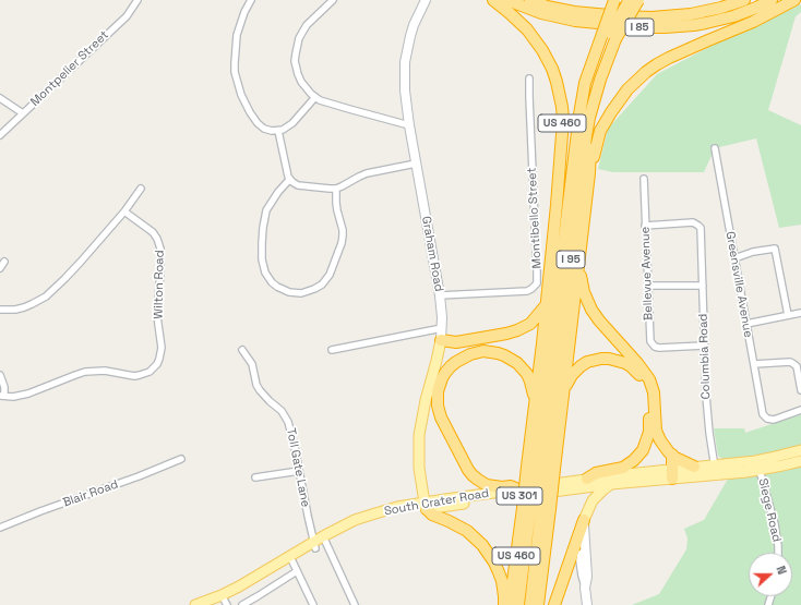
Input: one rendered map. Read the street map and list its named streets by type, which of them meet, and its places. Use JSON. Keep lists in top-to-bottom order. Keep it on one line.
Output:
{"streets":{"highway":["I 85","US 460","I 95"],"main road":["Graham Road","US 301","South Crater Road"],"street":["Montpelier Street","Montibello Street","Bellevue Avenue","Wilton Road","Greensville Avenue","Columbia Road","Toll Gate Lane","Blair Road","Siege Road"]},"crossings":[["US 460","I 95"],["Montibello Street","Graham Road"],["Graham Road","South Crater Road"],["Bellevue Avenue","Columbia Road"],["Columbia Road","South Crater Road"],["Toll Gate Lane","South Crater Road"],["South Crater Road","Siege Road"]],"north":"right"}
